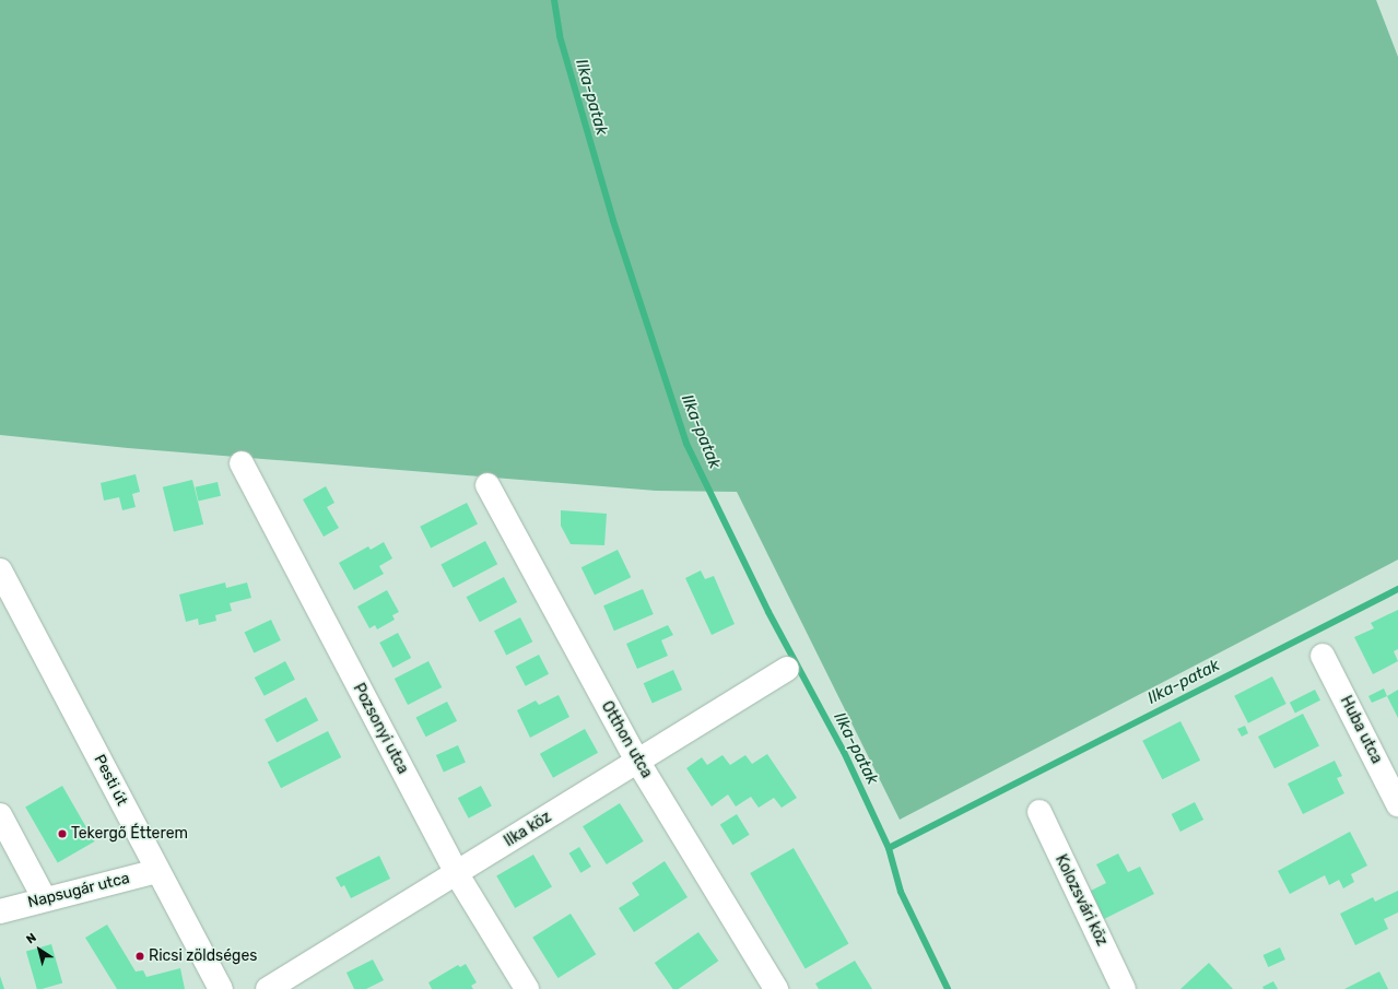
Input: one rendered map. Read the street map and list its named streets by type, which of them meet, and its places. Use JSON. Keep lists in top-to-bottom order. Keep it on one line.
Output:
{"streets":{"street":["Pozsonyi utca","Huba utca","Otthon utca","Pesti út","Ilka köz","Napsugár utca","Kolozsvári köz"]},"crossings":[["Pozsonyi utca","Ilka köz"],["Otthon utca","Ilka köz"],["Pesti út","Napsugár utca"]],"water":["Ilka-patak"],"places":["Tekergő Étterem","Ricsi zöldséges"],"north":"top left"}
